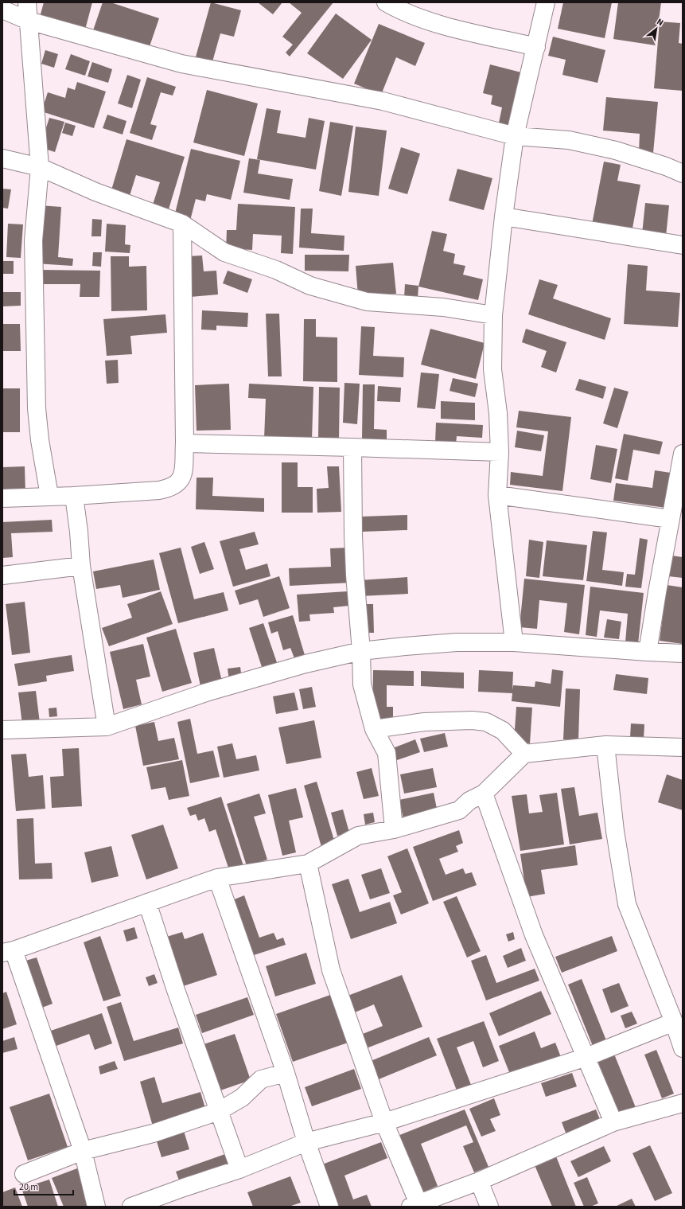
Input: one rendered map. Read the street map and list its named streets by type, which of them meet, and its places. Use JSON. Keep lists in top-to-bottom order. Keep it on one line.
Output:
{"scale_bar":"20 m","north":"top right"}
